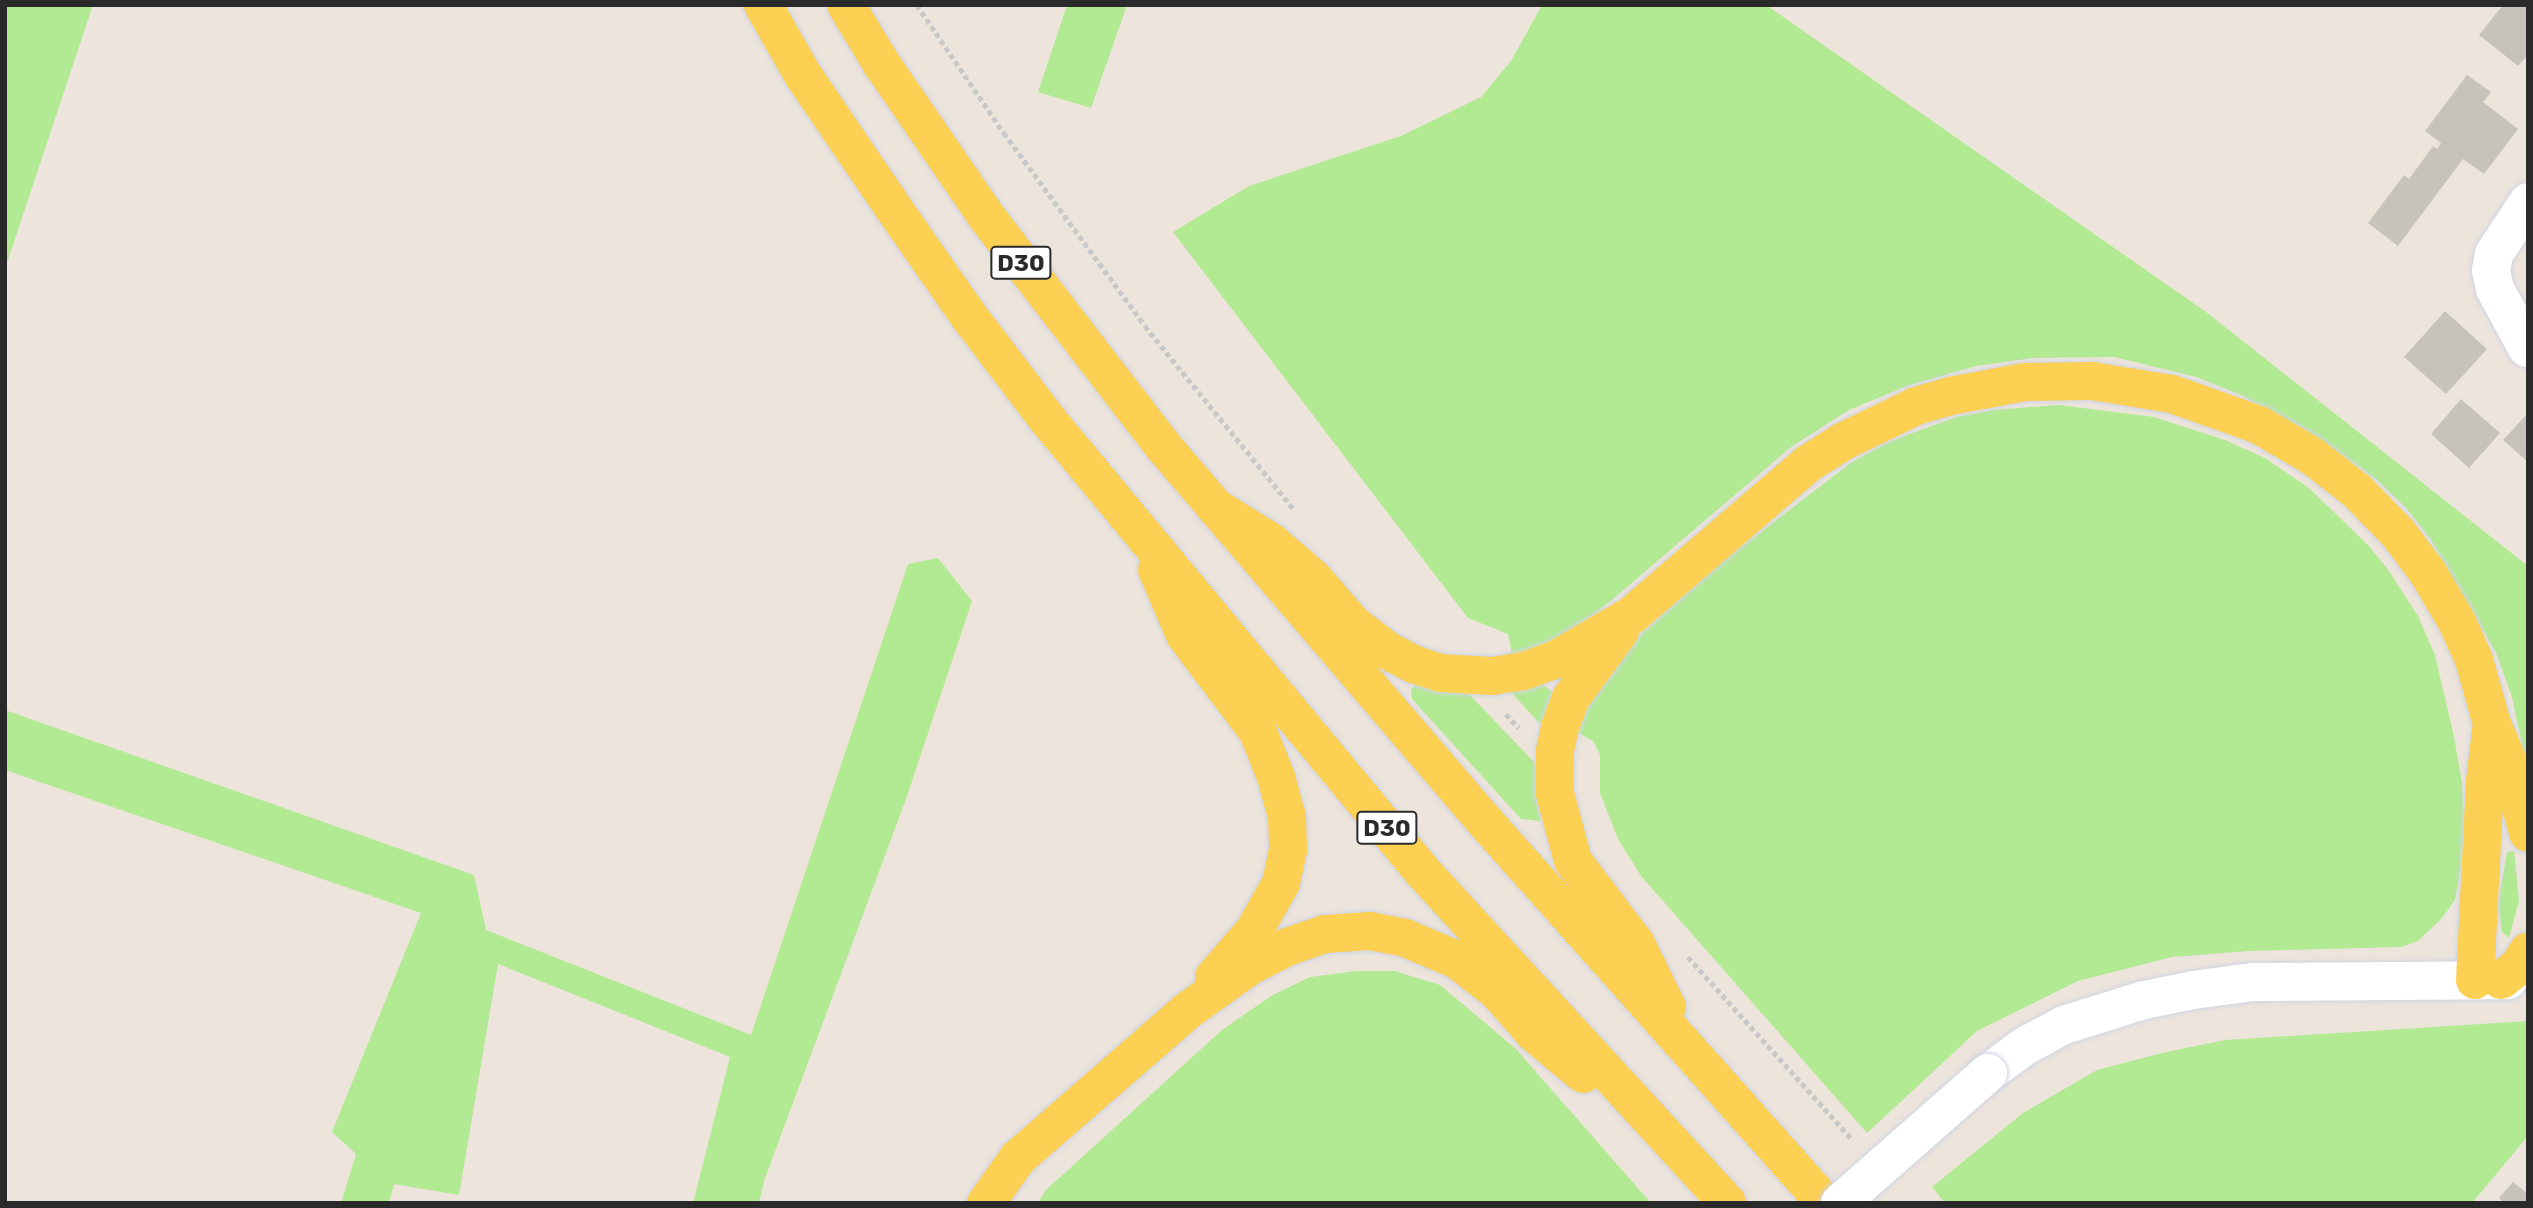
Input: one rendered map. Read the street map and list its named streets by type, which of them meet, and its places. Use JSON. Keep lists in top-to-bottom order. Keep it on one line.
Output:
{"streets":{"main road":["D30"]}}
